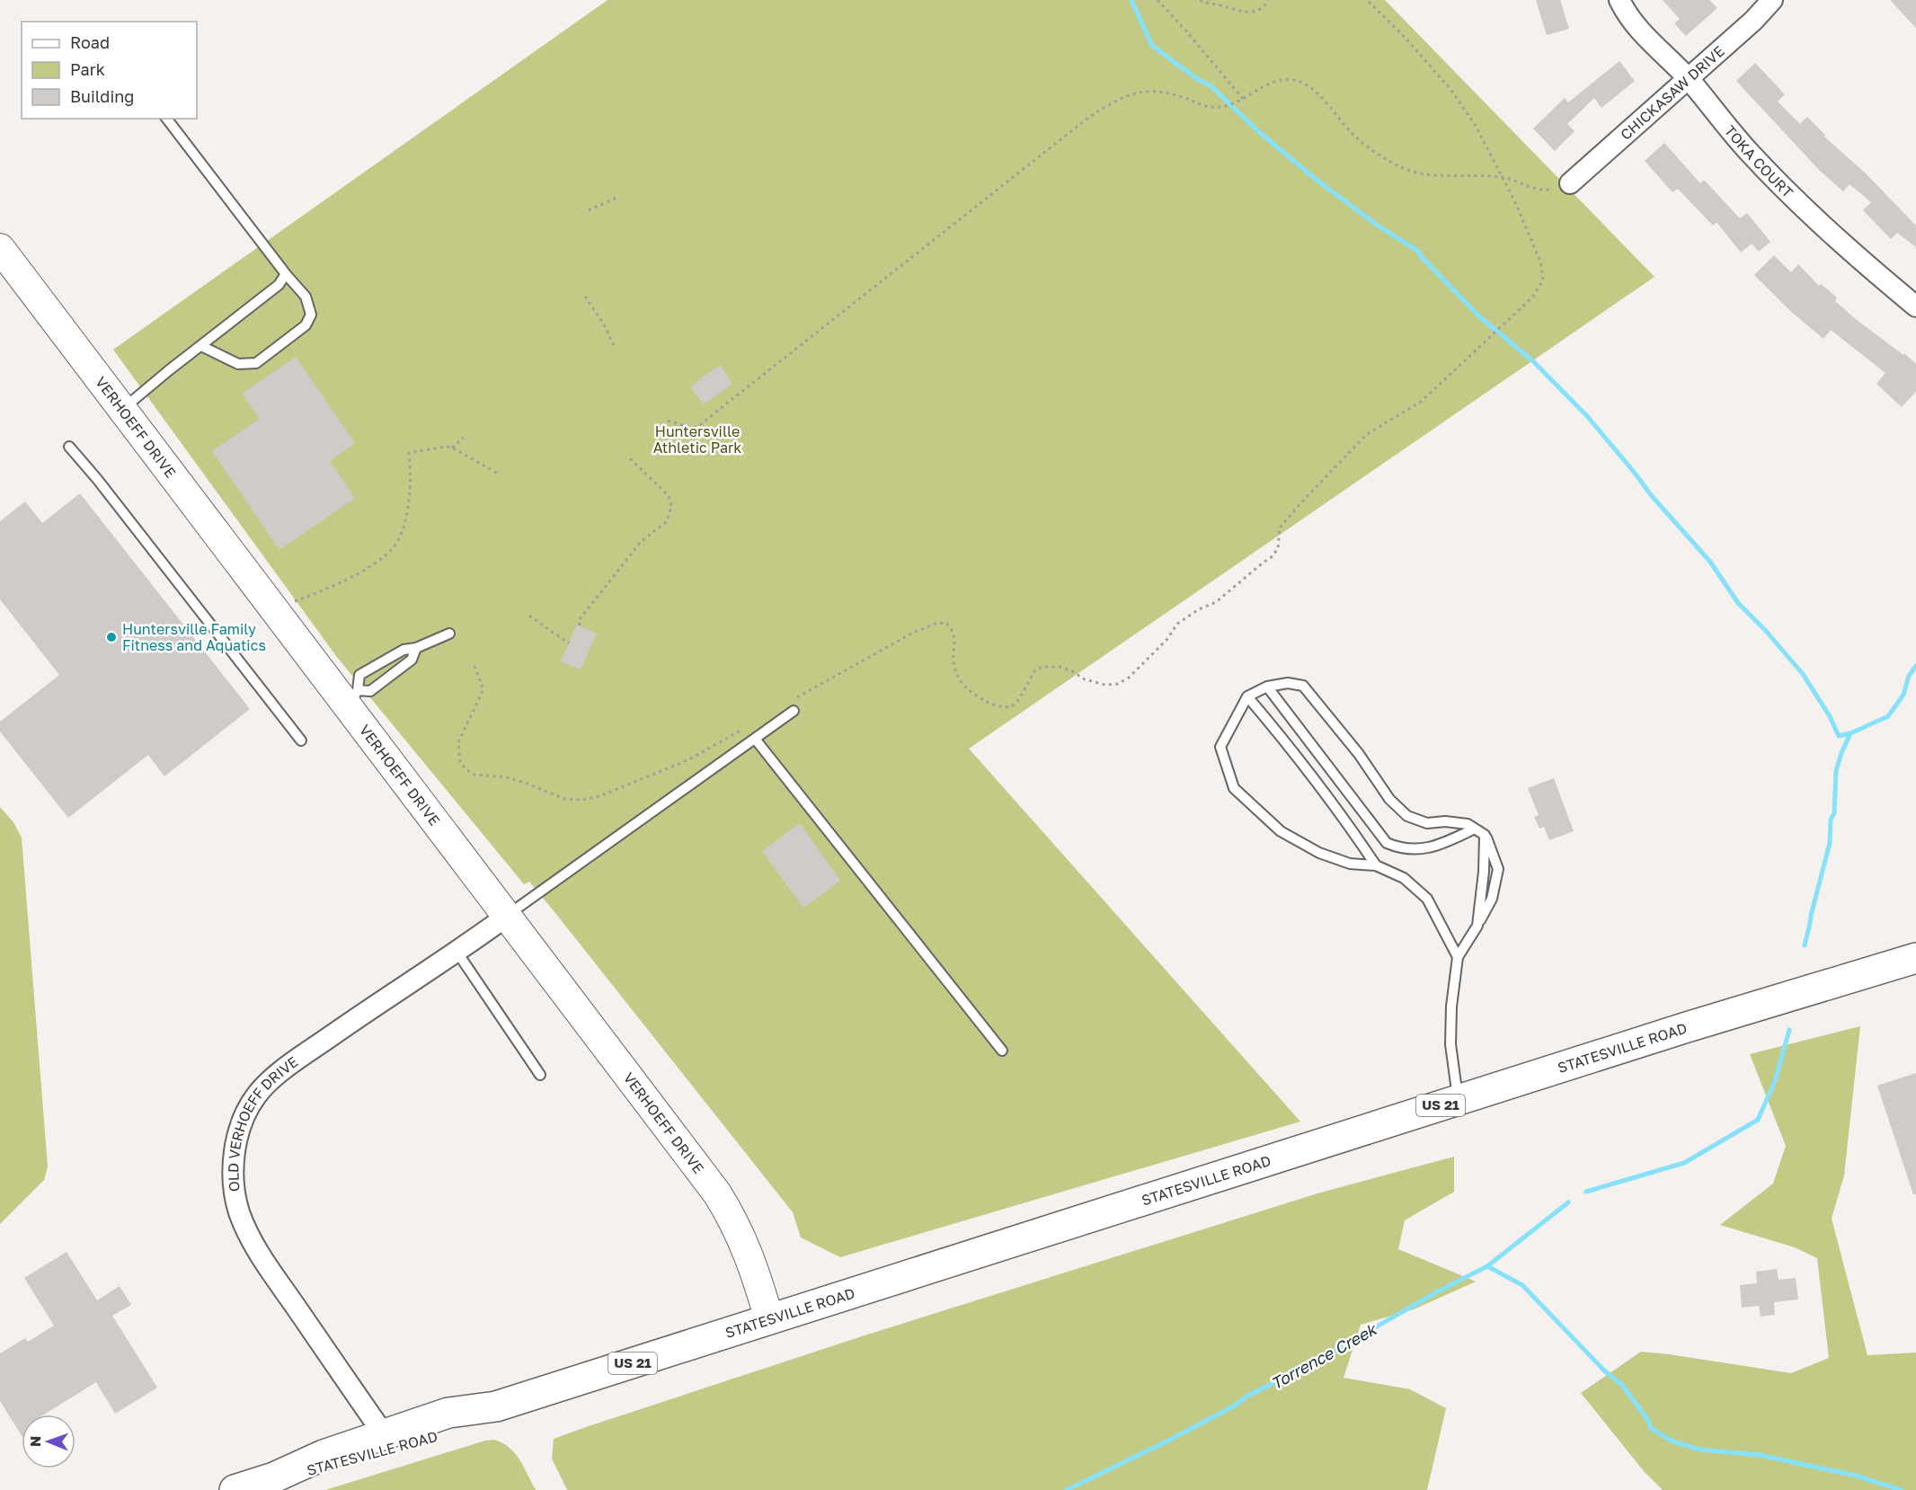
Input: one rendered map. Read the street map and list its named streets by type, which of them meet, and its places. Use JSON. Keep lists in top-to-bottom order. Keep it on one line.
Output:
{"streets":{"main road":["STATESVILLE ROAD","US 21"],"street":["CHICKASAW DRIVE","TOKA COURT","VERHOEFF DRIVE","OLD VERHOEFF DRIVE"]},"crossings":[["CHICKASAW DRIVE","TOKA COURT"],["VERHOEFF DRIVE","STATESVILLE ROAD"],["VERHOEFF DRIVE","OLD VERHOEFF DRIVE"],["STATESVILLE ROAD","OLD VERHOEFF DRIVE"]],"water":["Torrence Creek"],"parks":["Huntersville Athletic Park"],"places":["Huntersville Family Fitness and Aquatics"],"legend":["Road","Park","Building"],"north":"left"}
